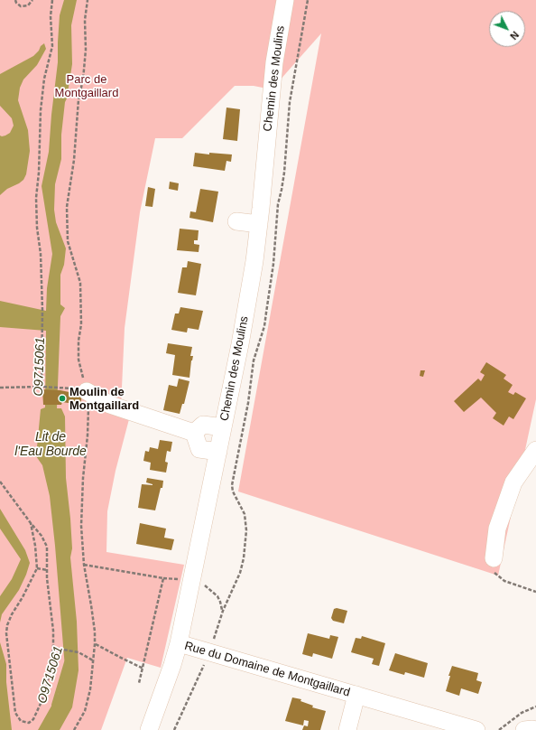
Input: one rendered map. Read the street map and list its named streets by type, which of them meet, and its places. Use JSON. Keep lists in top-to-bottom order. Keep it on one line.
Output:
{"streets":{"street":["Chemin des Moulins","Rue du Domaine de Montgaillard"]},"crossings":[["Chemin des Moulins","Rue du Domaine de Montgaillard"]],"water":["O9715061","Lit de l'Eau Bourde"],"parks":["Parc de Montgaillard"],"places":["Moulin de Montgaillard"],"north":"bottom right"}
